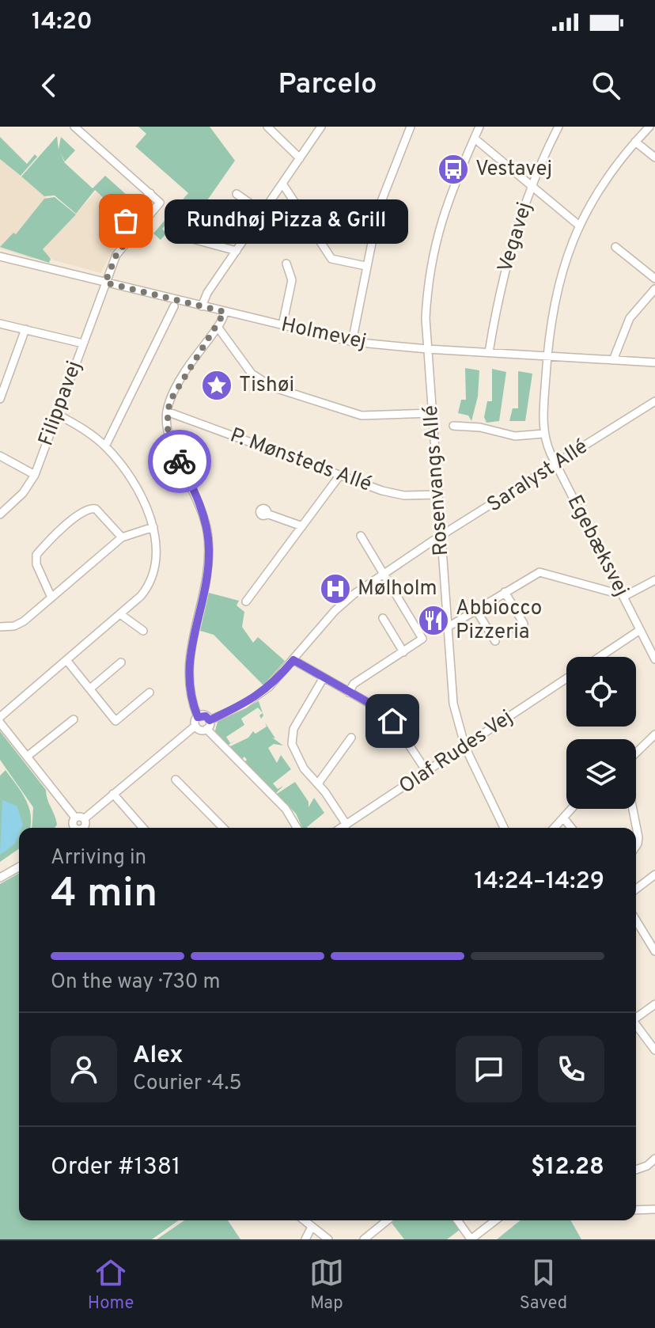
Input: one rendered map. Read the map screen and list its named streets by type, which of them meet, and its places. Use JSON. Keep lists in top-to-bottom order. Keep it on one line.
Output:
{"streets":{"street":["Vegavej","Holmevej","Filippavej","P. Mønsteds Allé","Saralyst Allé","Rosenvangs Allé","Egebæksvej","Olaf Rudes Vej"]},"crossings":[["Vegavej","Holmevej"],["Holmevej","Filippavej"],["Holmevej","Rosenvangs Allé"],["Holmevej","Egebæksvej"],["P. Mønsteds Allé","Rosenvangs Allé"],["Saralyst Allé","Rosenvangs Allé"],["Saralyst Allé","Egebæksvej"],["Rosenvangs Allé","Olaf Rudes Vej"]],"places":{"bus stop":["Vestavej"],"other":["Rundhøj Pizza & Grill"],"place":["Tishøi"],"hospital":["Mølholm"],"restaurant":["Abbiocco Pizzeria"]},"page":{"status":"14:20","header":"Parcelo","bubble":"Rundhøj Pizza & Grill","heading":["4 min","Arriving in","14:24–14:29"],"panel":["Alex","Courier · 4.5","Order #1381","$12.28"],"bar":"On the way · 730 m","tabs":["Home","Map","Saved"]}}
